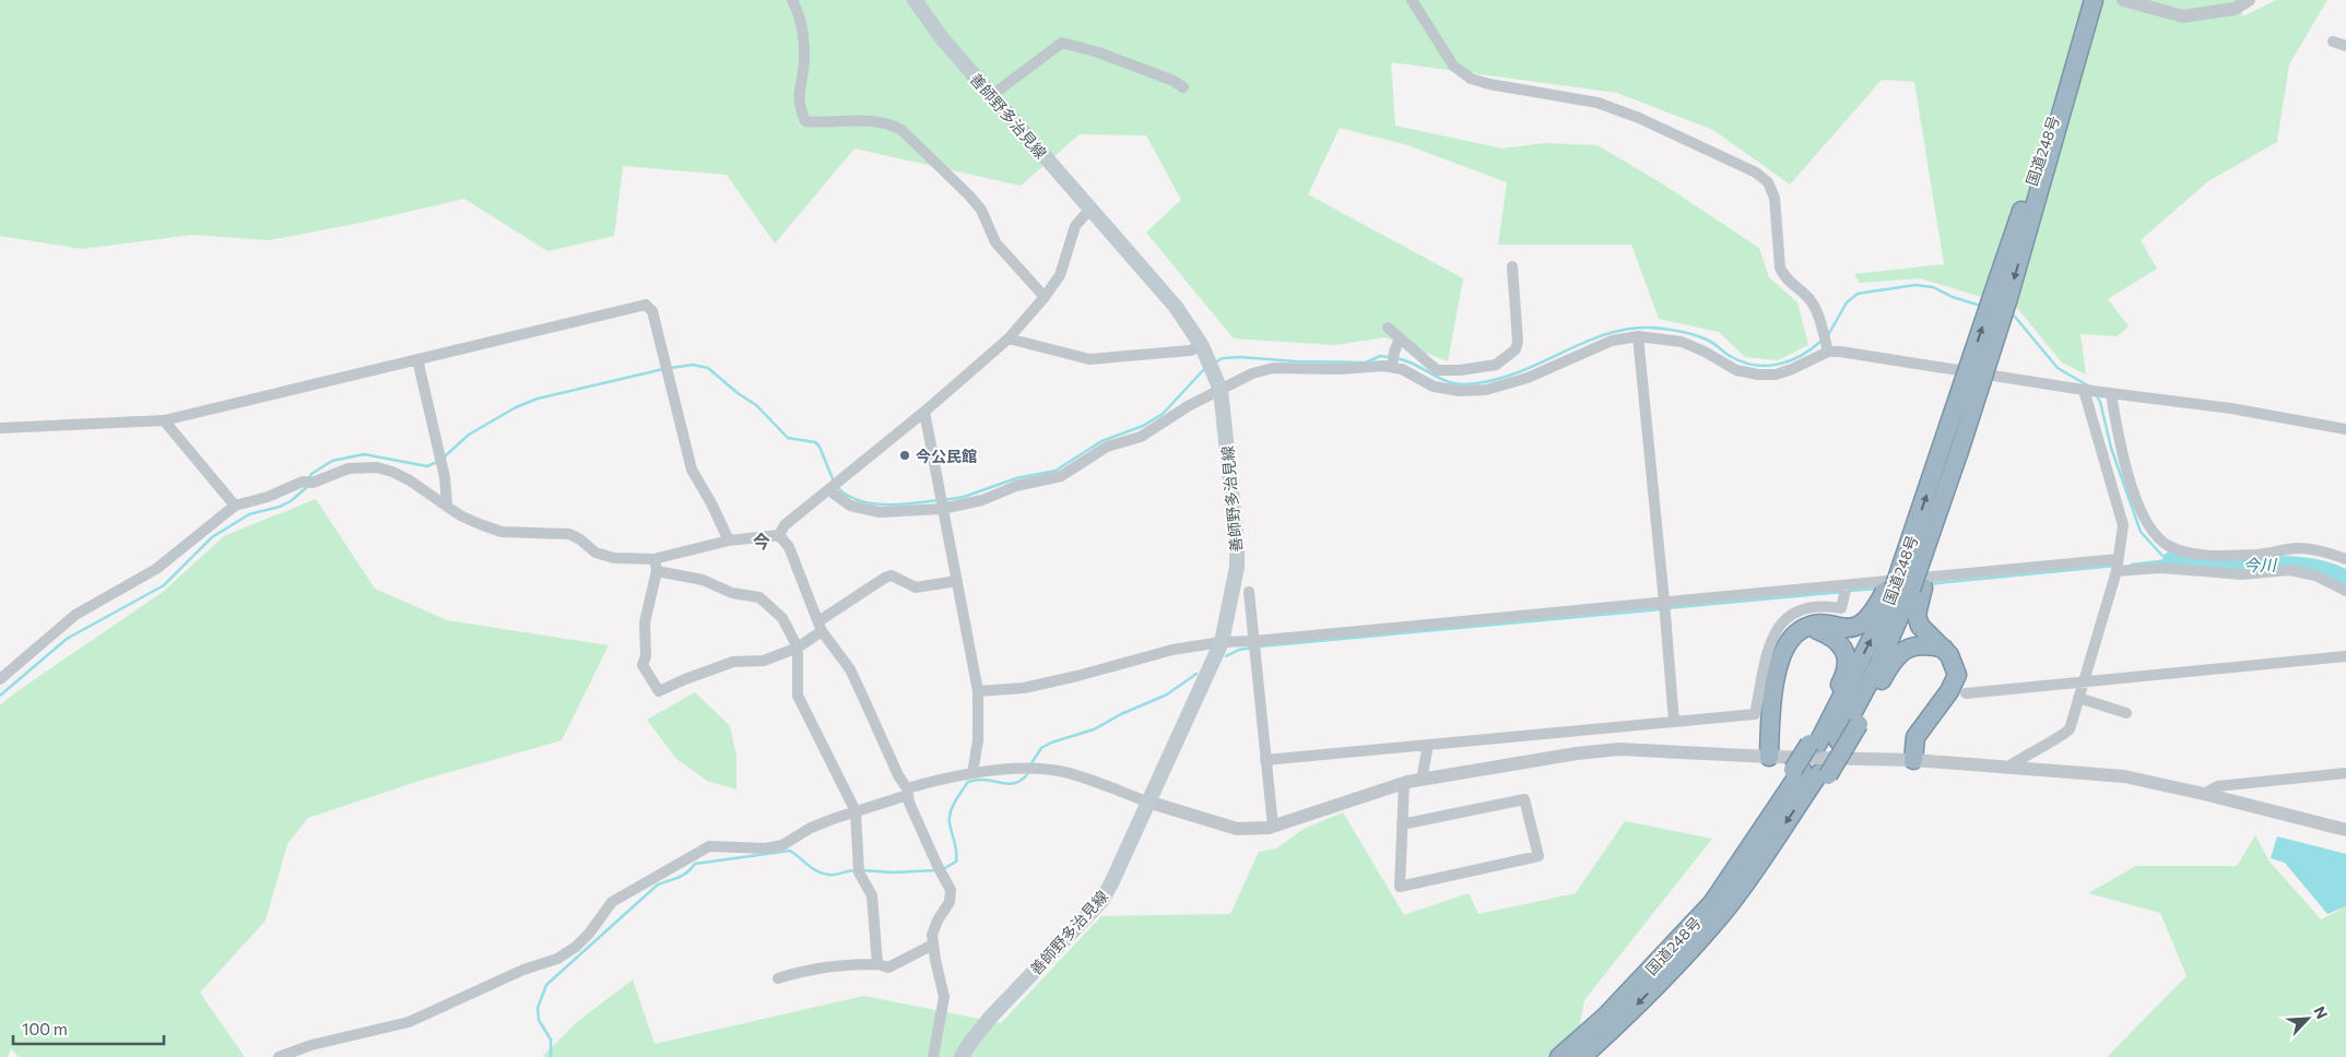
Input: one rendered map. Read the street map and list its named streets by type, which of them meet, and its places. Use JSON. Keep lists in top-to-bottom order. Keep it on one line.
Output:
{"streets":{"highway":["国道248号"],"main road":["善師野多治見線"]},"districts":["今"],"water":["今川"],"places":["今公民館"],"scale_bar":"100 m","north":"top right"}
